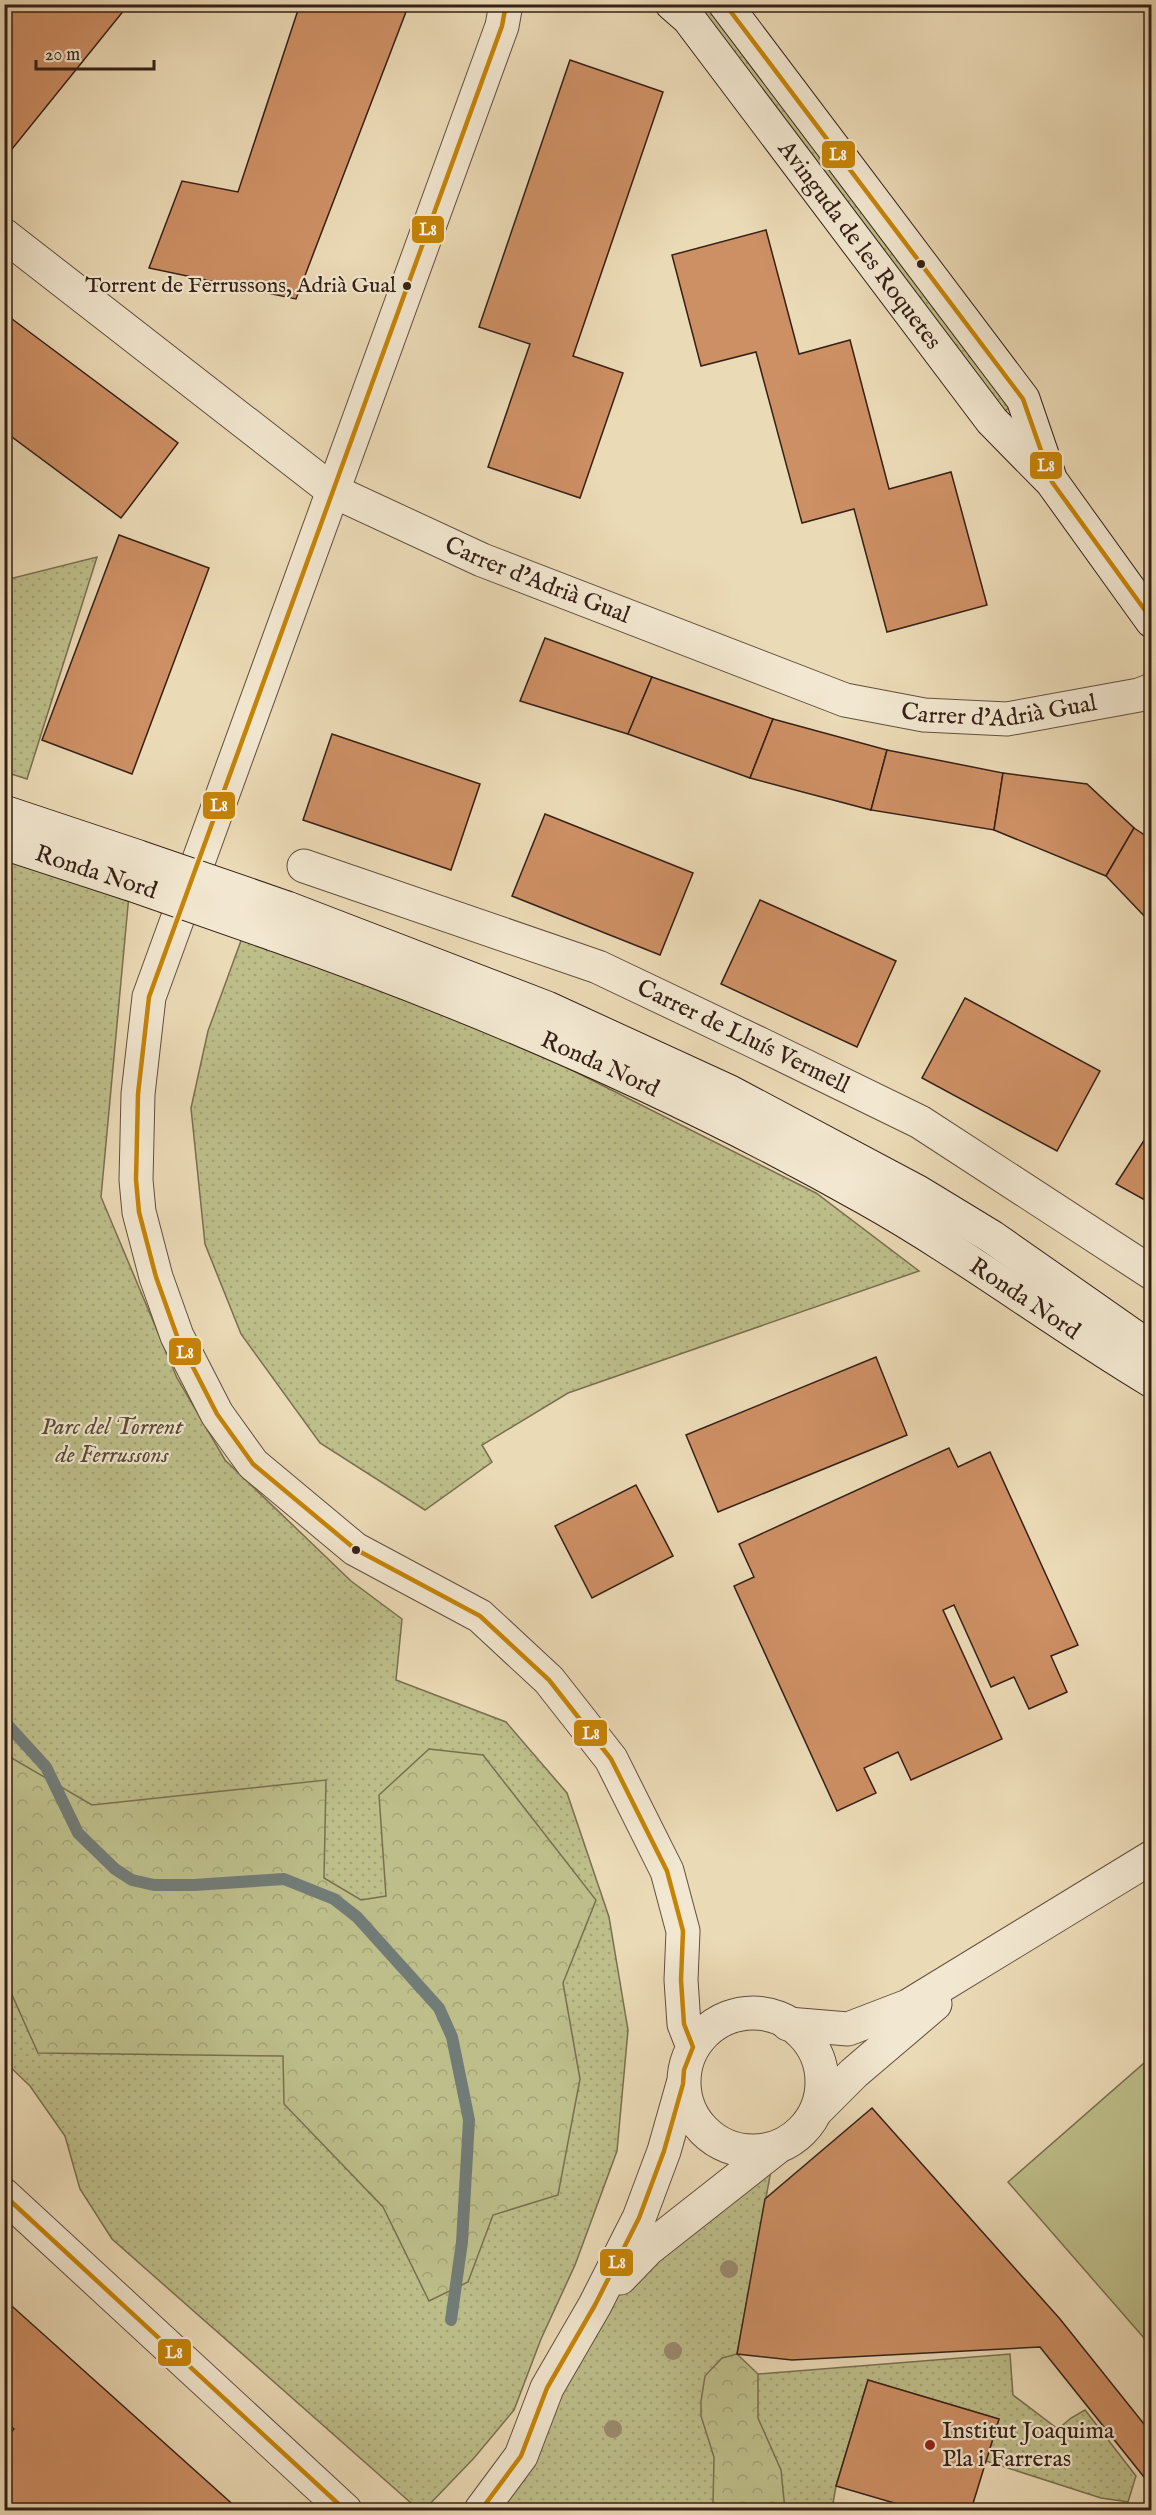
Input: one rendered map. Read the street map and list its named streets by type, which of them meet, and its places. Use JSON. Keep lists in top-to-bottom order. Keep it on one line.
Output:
{"streets":{"street":["Avinguda de les Roquetes","Carrer d'Adrià Gual","Ronda Nord","Carrer de Lluís Vermell"]},"parks":["Parc del Torrent de Ferrussons"],"places":["Torrent de Ferrussons, Adrià Gual","Institut Joaquima Pla i Farreras"],"lines":["transit line L8"],"scale_bar":"20 m"}
